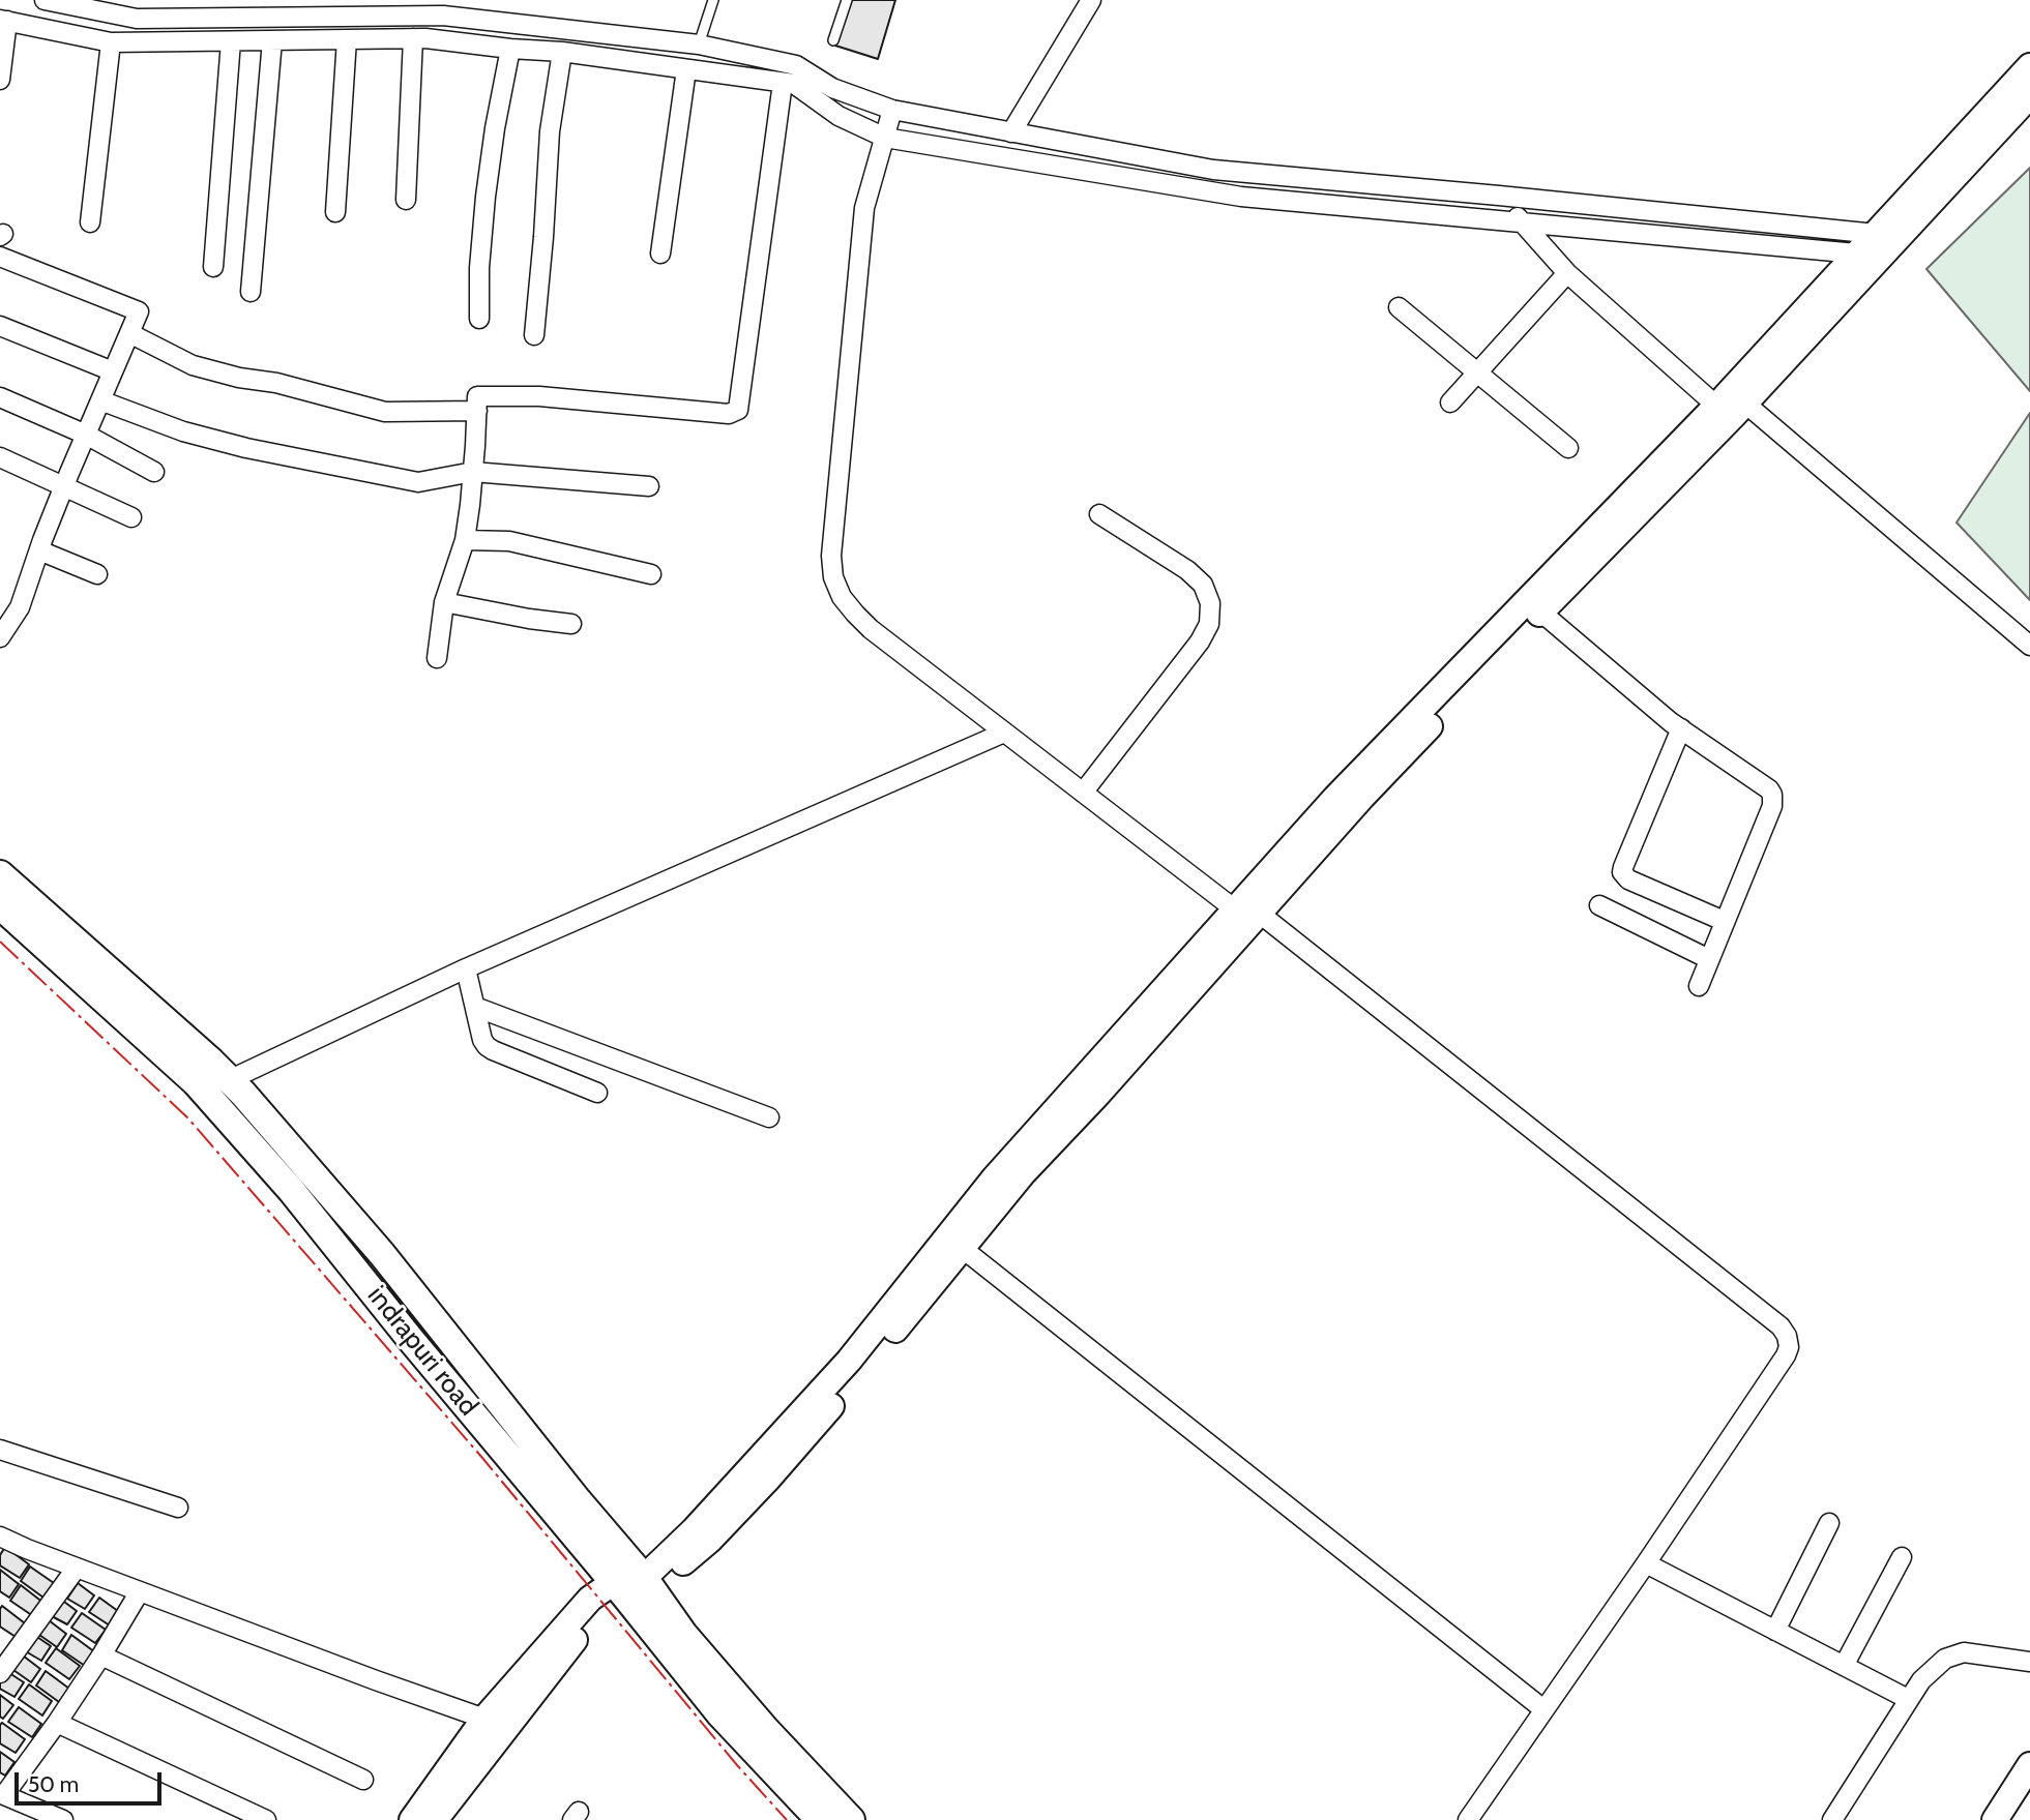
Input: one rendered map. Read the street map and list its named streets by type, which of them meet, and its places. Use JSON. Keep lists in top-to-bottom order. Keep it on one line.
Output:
{"streets":{"main road":["indrapuri road"]},"scale_bar":"50 m"}
